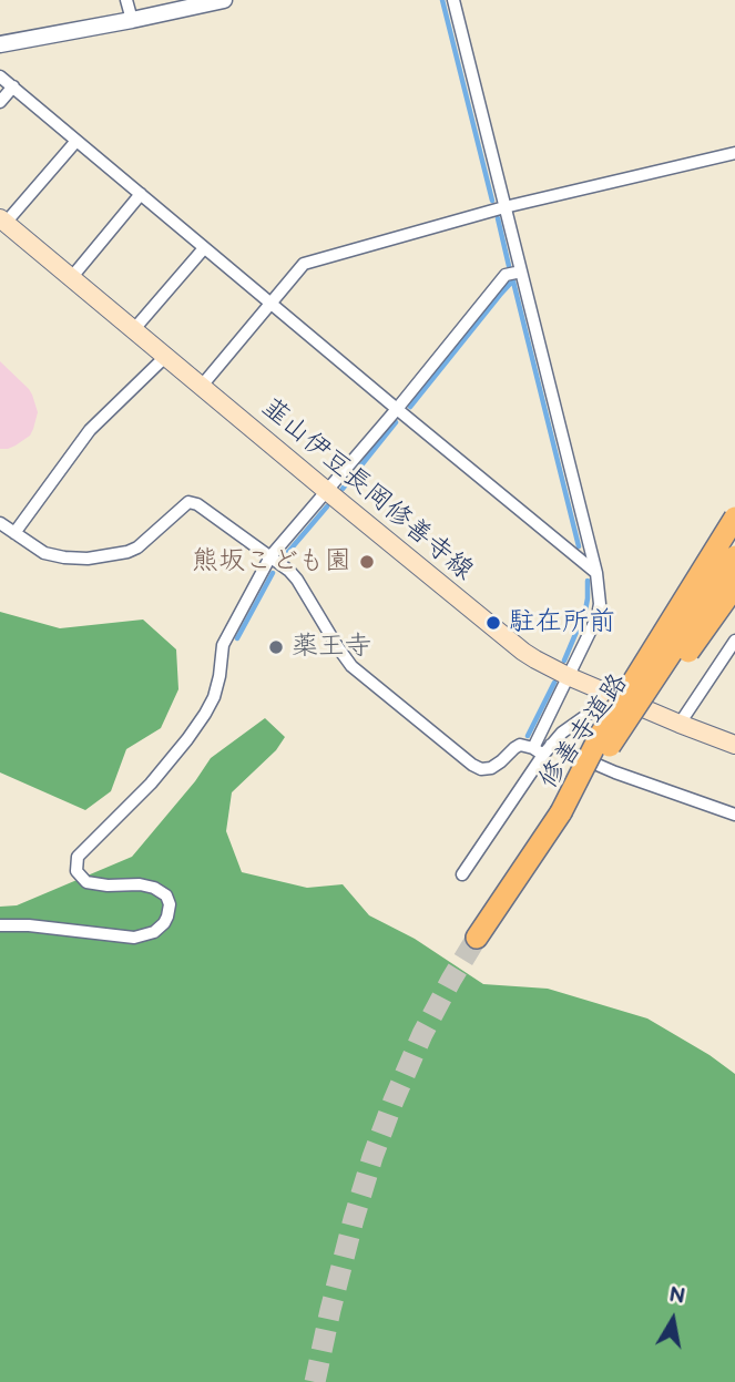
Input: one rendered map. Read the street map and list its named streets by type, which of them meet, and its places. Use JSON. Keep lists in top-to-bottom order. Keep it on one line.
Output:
{"streets":{"highway":["修善寺道路"],"main road":["韮山伊豆長岡修善寺線"]},"places":["熊坂こども園","駐在所前","薬王寺"],"north":"top"}
